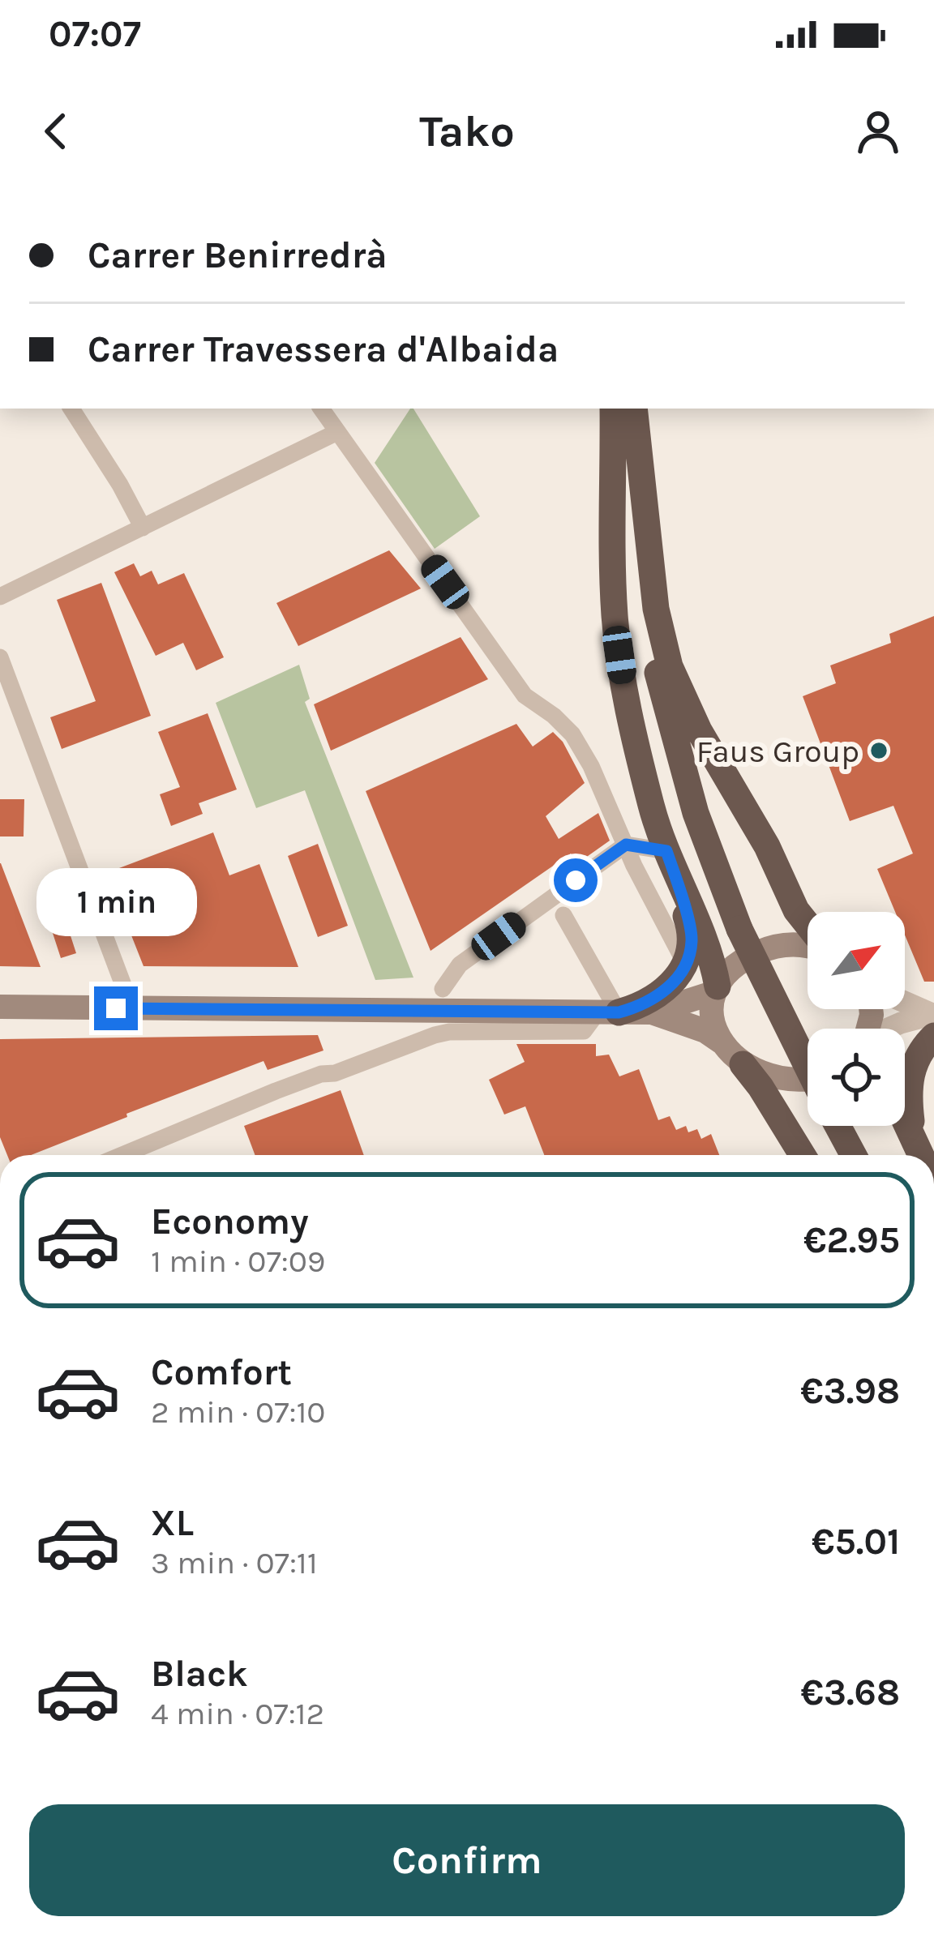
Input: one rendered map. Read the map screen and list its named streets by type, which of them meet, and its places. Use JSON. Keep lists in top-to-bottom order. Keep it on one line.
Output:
{"places":["Faus Group"],"north":"top right","page":{"status":"07:07","header":"Tako","banner":["Carrer Benirredrà","Carrer Travessera d'Albaida"],"bubble":"1 min","list":[{"name":"Economy","note":"1 min · 07:09","value":"€2.95"},{"name":"Comfort","note":"2 min · 07:10","value":"€3.98"},{"name":"XL","note":"3 min · 07:11","value":"€5.01"},{"name":"Black","note":"4 min · 07:12","value":"€3.68"}],"buttons":"Confirm"}}
